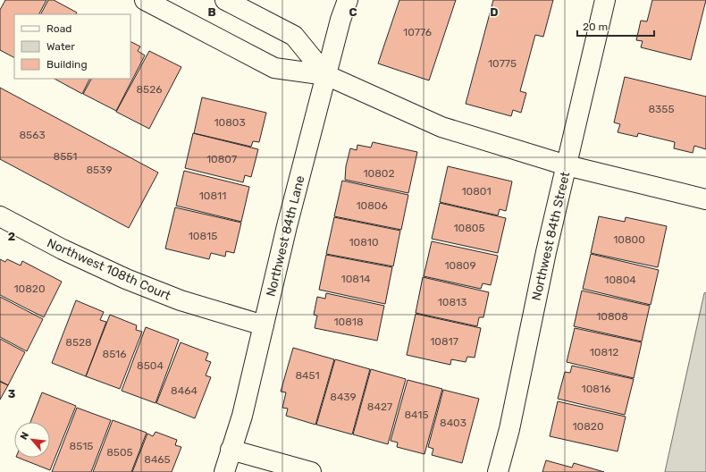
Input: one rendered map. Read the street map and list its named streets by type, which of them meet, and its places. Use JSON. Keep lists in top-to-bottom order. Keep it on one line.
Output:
{"streets":{"street":["Northwest 84th Lane","Northwest 84th Street","Northwest 108th Court"]},"crossings":[["Northwest 84th Lane","Northwest 108th Court"]],"house_numbers":["10776","10775","8526","8355","10803","8563","8551","10807","8539","10802","10801","10811","10806","10805","10815","10800","10810","10809","10814","10804","10820","10813","10808","10818","10817","8528","10812","8516","8504","8451","10816","8464","8439","8427","8415","8403","10820","8515","8505","8465"],"legend":["Road","Water","Building"],"scale_bar":"20 m","north":"top left","grid":{"columns":["B","C","D"],"rows":["2","3"]}}
